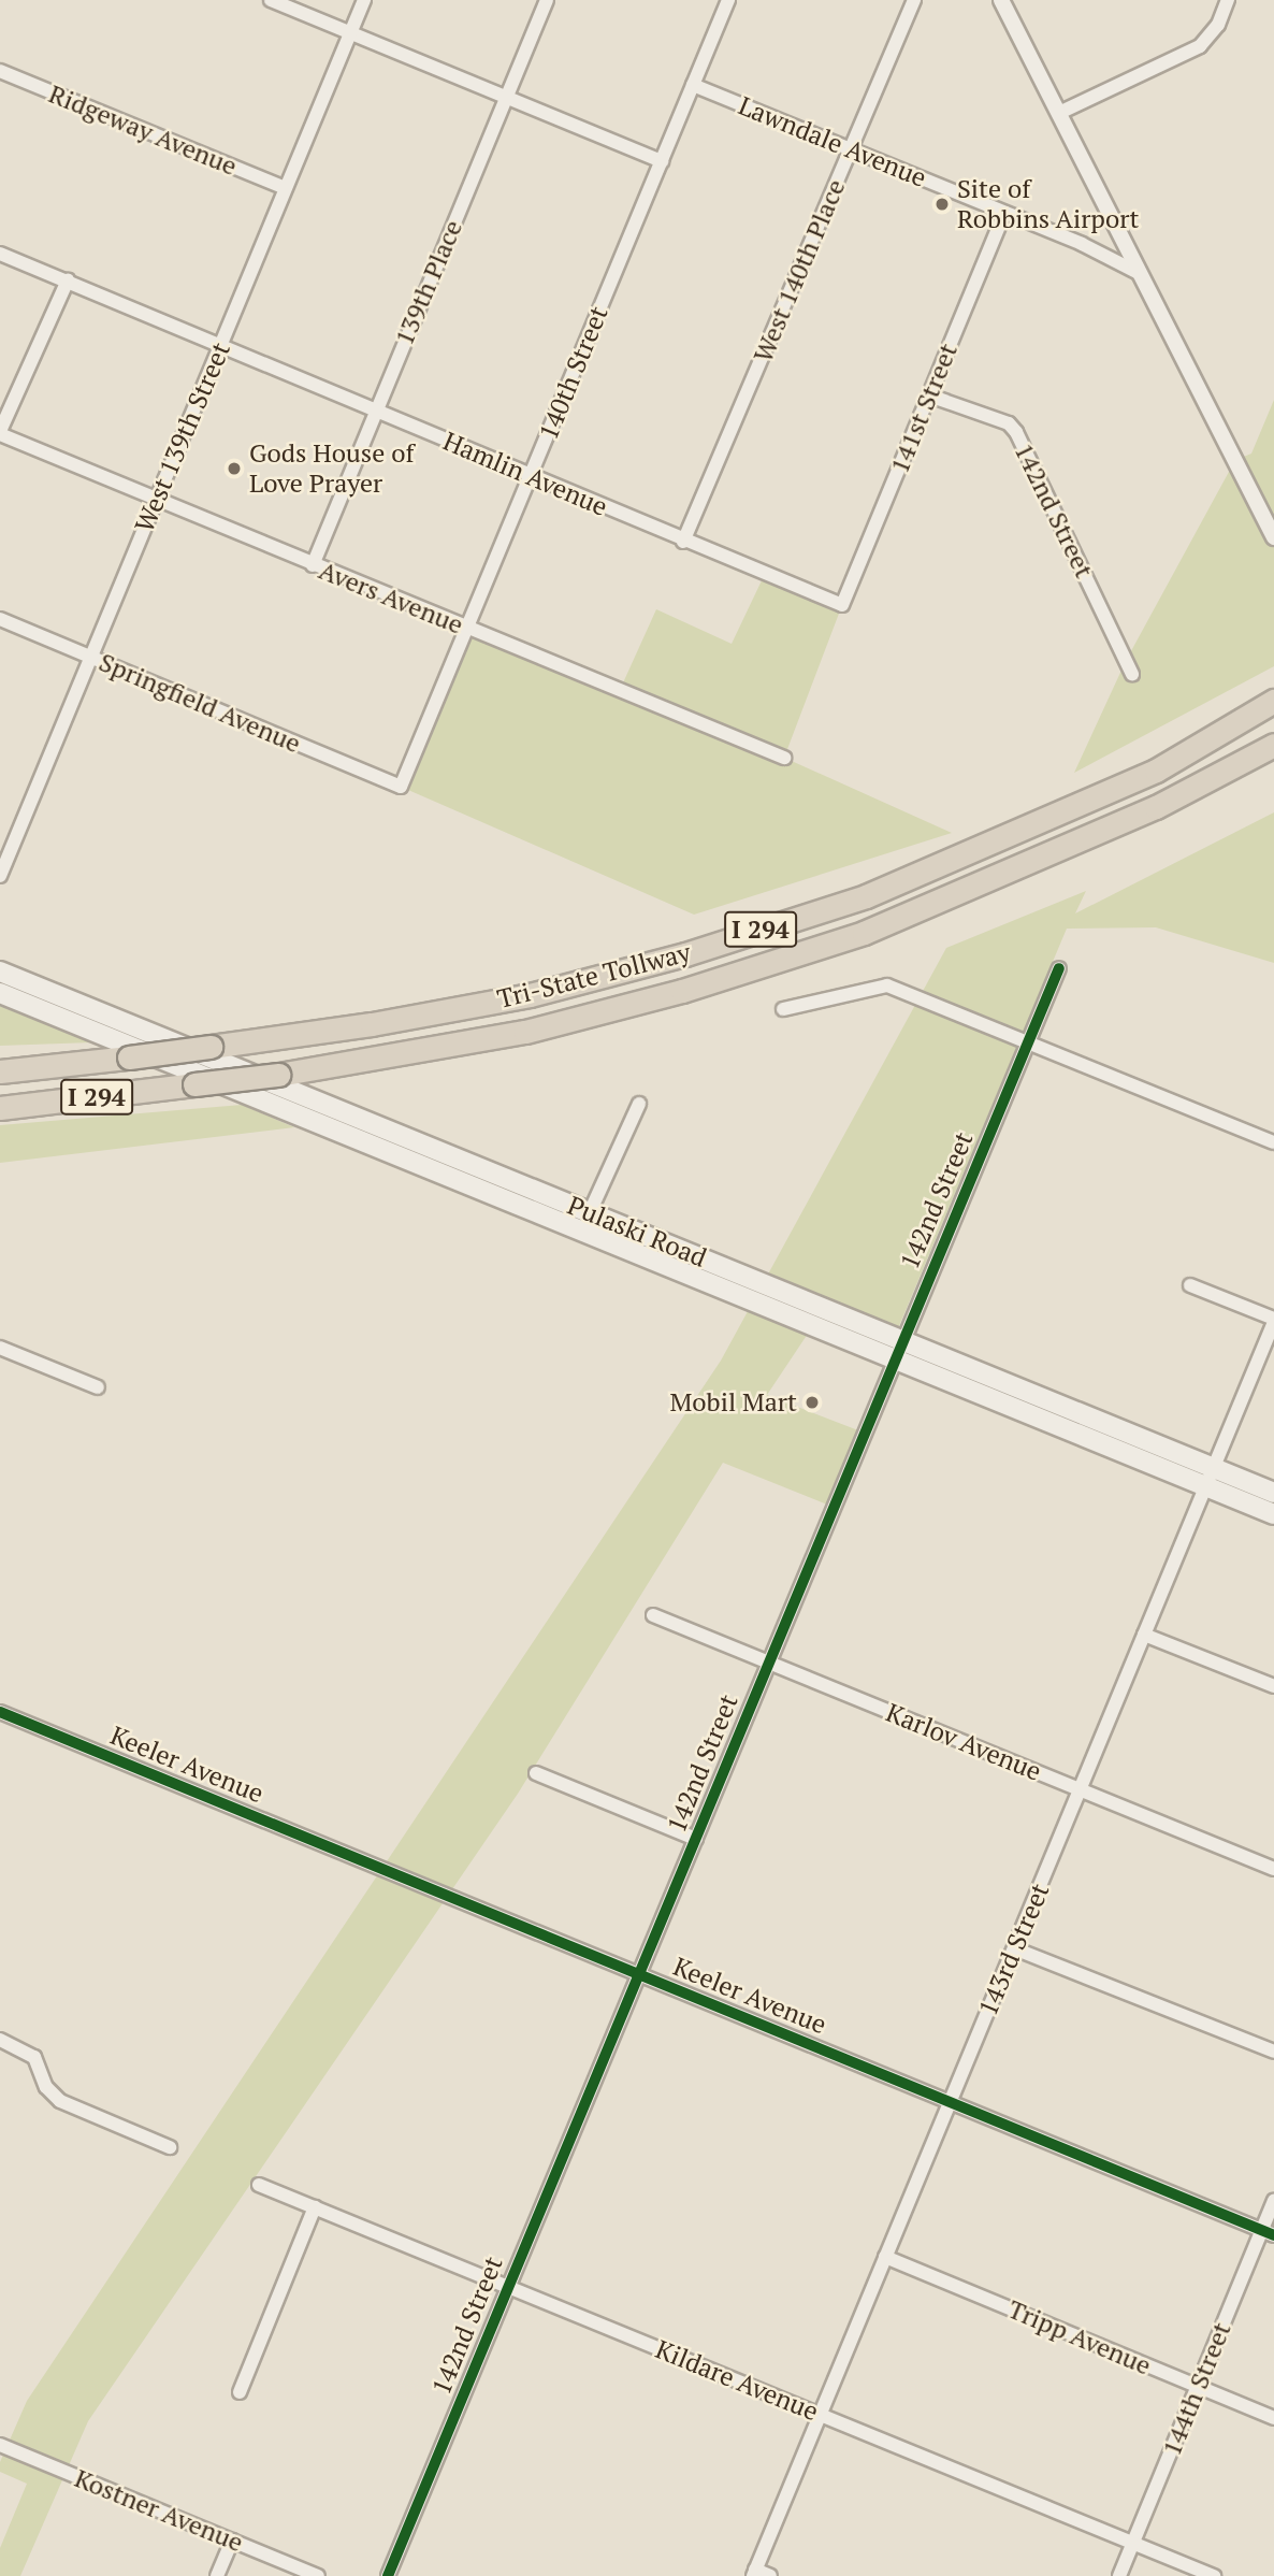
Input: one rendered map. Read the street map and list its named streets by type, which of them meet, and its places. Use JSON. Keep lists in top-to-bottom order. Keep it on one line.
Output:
{"streets":{"highway":["I 294","Tri-State Tollway"],"main road":["Pulaski Road"],"street":["Ridgeway Avenue","Lawndale Avenue","West 140th Place","139th Place","140th Street","141st Street","West 139th Street","Hamlin Avenue","142nd Street","Avers Avenue","Springfield Avenue","Karlov Avenue","Keeler Avenue","143rd Street","Tripp Avenue","Kildare Avenue","144th Street","Kostner Avenue"]},"crossings":[["Ridgeway Avenue","West 139th Street"],["Lawndale Avenue","West 140th Place"],["Lawndale Avenue","140th Street"],["Lawndale Avenue","141st Street"],["West 140th Place","Hamlin Avenue"],["139th Place","Hamlin Avenue"],["139th Place","Avers Avenue"],["140th Street","Hamlin Avenue"],["140th Street","Avers Avenue"],["140th Street","Springfield Avenue"],["141st Street","Hamlin Avenue"],["141st Street","142nd Street"],["West 139th Street","Hamlin Avenue"],["West 139th Street","Avers Avenue"],["West 139th Street","Springfield Avenue"],["142nd Street","Pulaski Road"],["142nd Street","Karlov Avenue"],["142nd Street","Keeler Avenue"],["142nd Street","Kildare Avenue"],["Pulaski Road","143rd Street"],["Karlov Avenue","143rd Street"],["Keeler Avenue","143rd Street"],["Keeler Avenue","144th Street"],["143rd Street","Tripp Avenue"],["143rd Street","Kildare Avenue"],["Tripp Avenue","144th Street"],["Kildare Avenue","144th Street"]],"places":["Site of Robbins Airport","Gods House of Love Prayer","Mobil Mart"]}
